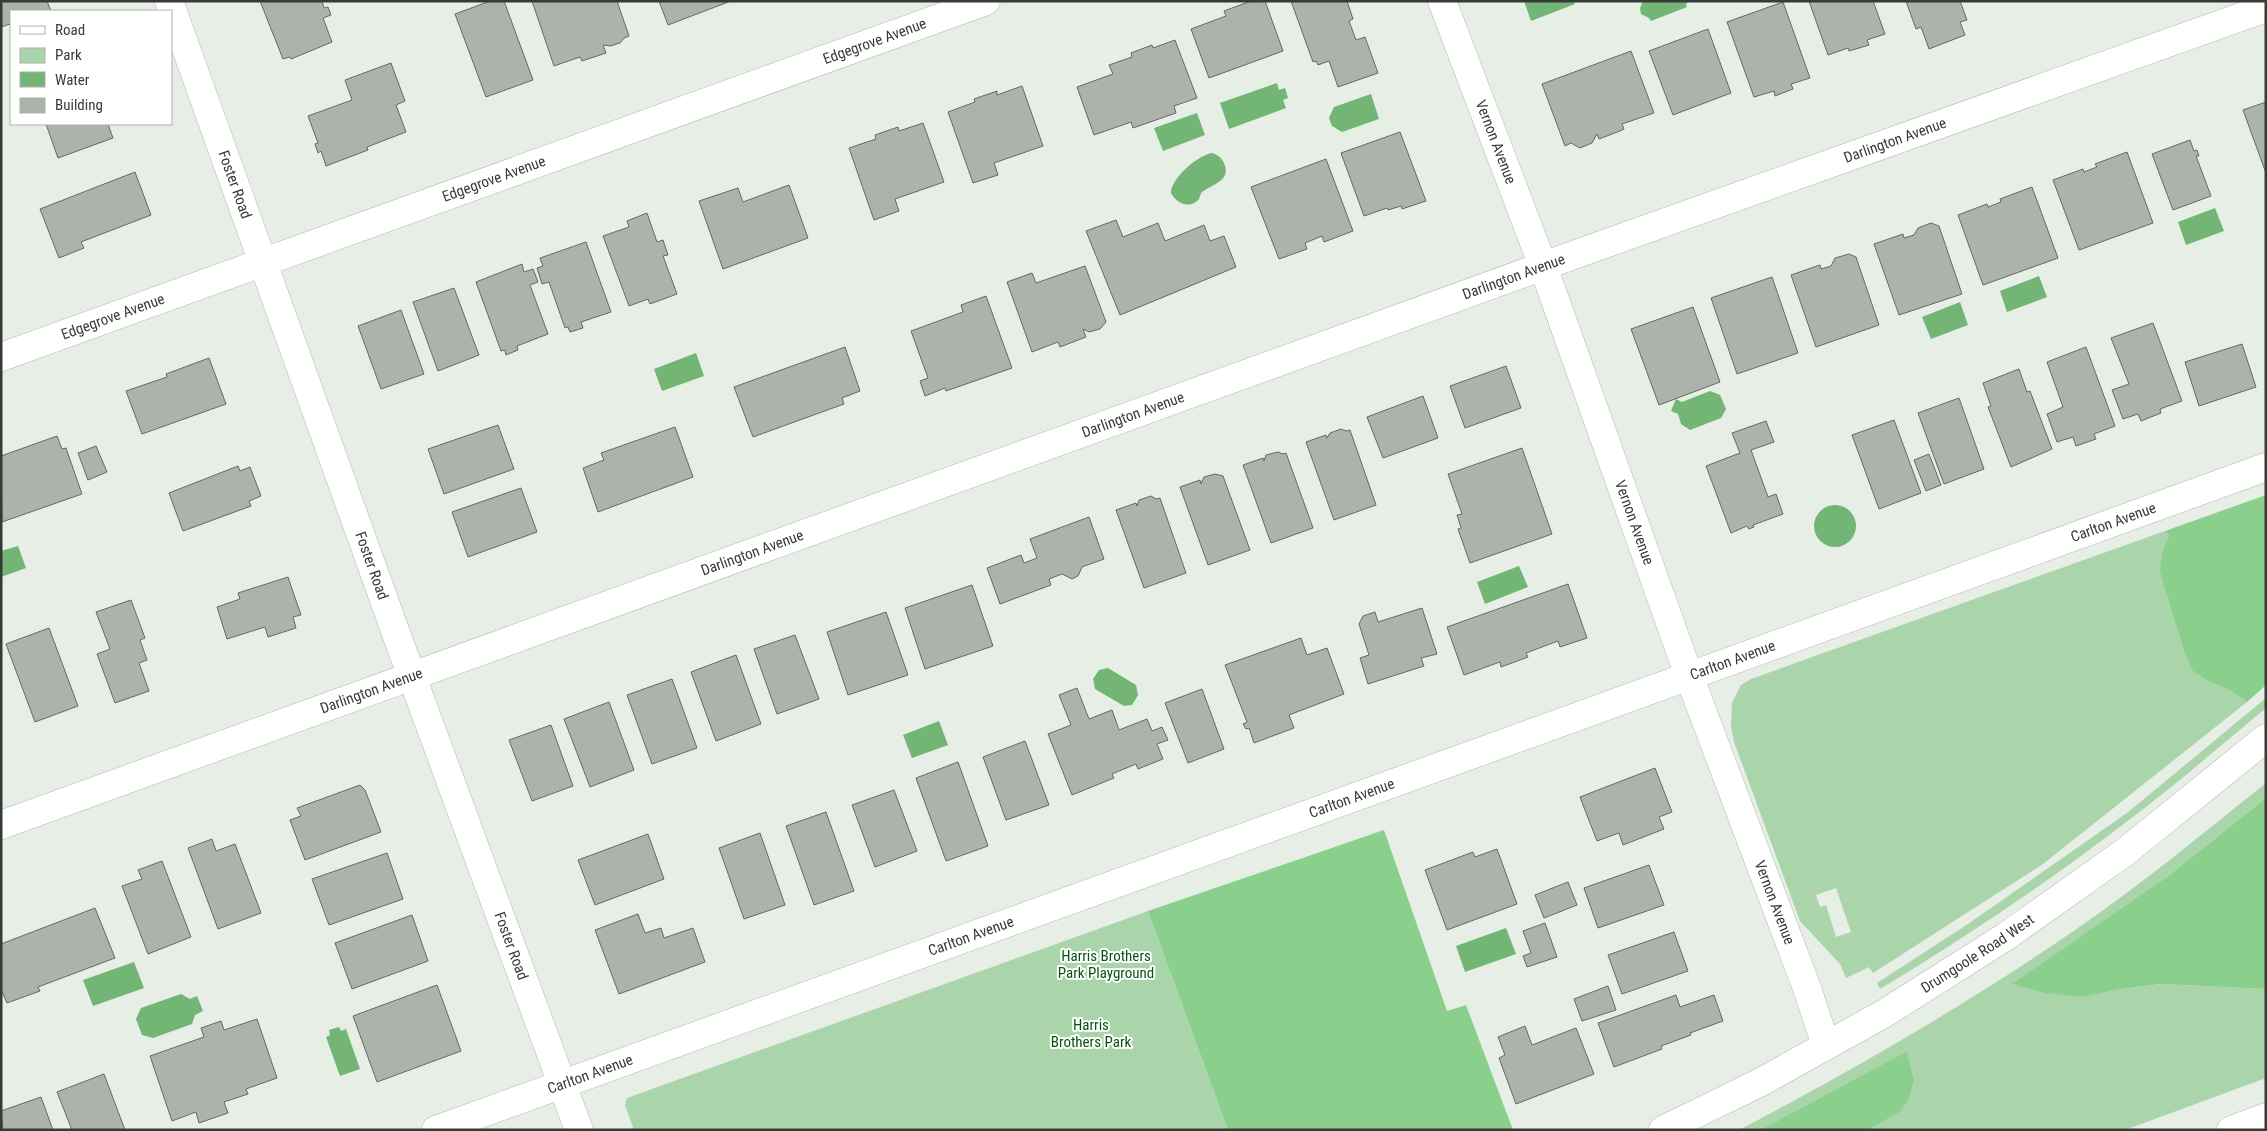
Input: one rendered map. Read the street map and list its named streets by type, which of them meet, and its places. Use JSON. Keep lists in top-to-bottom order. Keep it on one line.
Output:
{"streets":{"main road":["Edgegrove Avenue","Darlington Avenue","Vernon Avenue","Foster Road","Carlton Avenue","Drumgoole Road West"]},"crossings":[["Edgegrove Avenue","Foster Road"],["Darlington Avenue","Vernon Avenue"],["Darlington Avenue","Foster Road"],["Vernon Avenue","Carlton Avenue"],["Vernon Avenue","Drumgoole Road West"],["Foster Road","Carlton Avenue"]],"parks":["Harris Brothers Park Playground","Harris Brothers Park"],"legend":["Road","Park","Water","Building"]}
